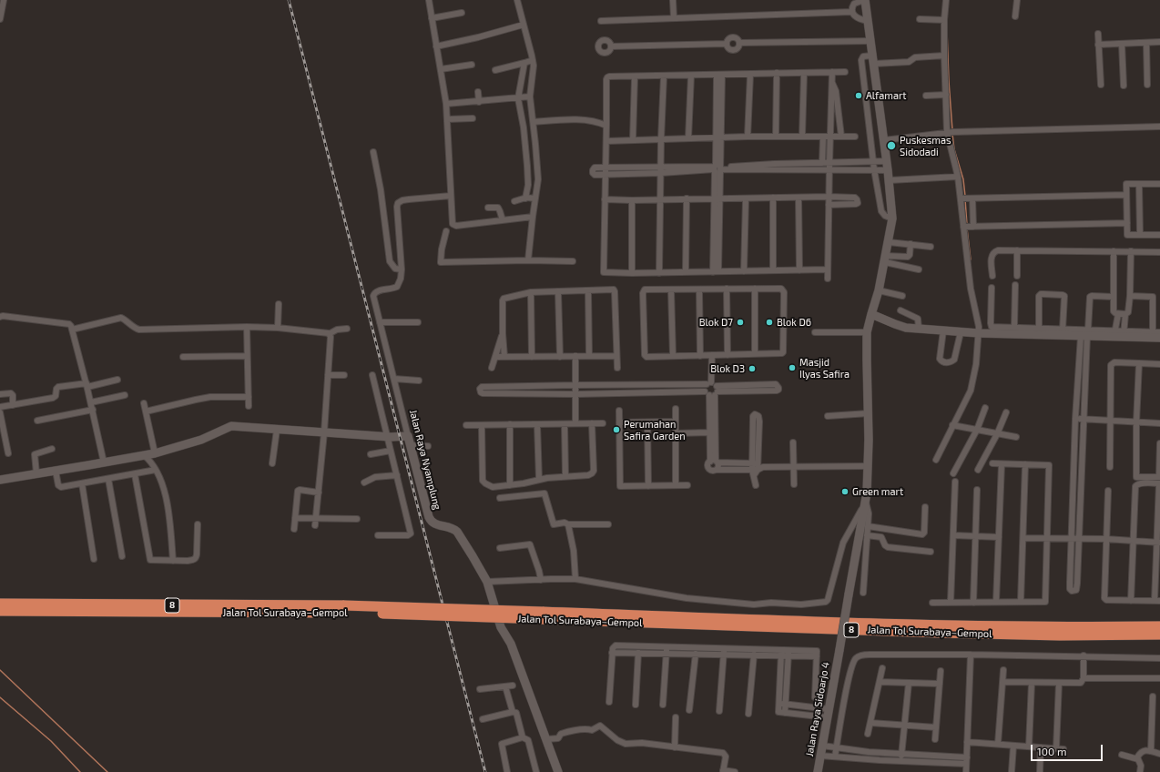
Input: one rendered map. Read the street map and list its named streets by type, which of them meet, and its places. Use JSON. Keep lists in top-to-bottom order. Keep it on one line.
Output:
{"streets":{"highway":["8","Jalan Tol Surabaya–Gempol"],"street":["Jalan Raya Nyamplung","Jalan Raya Sidoarjo 4"]},"places":["Alfamart","Puskesmas Sidodadi","Blok D7","Blok D6","Masjid Ilyas Safira","Blok D3","Perumahan Safira Garden","Green mart"],"scale_bar":"100 m"}
